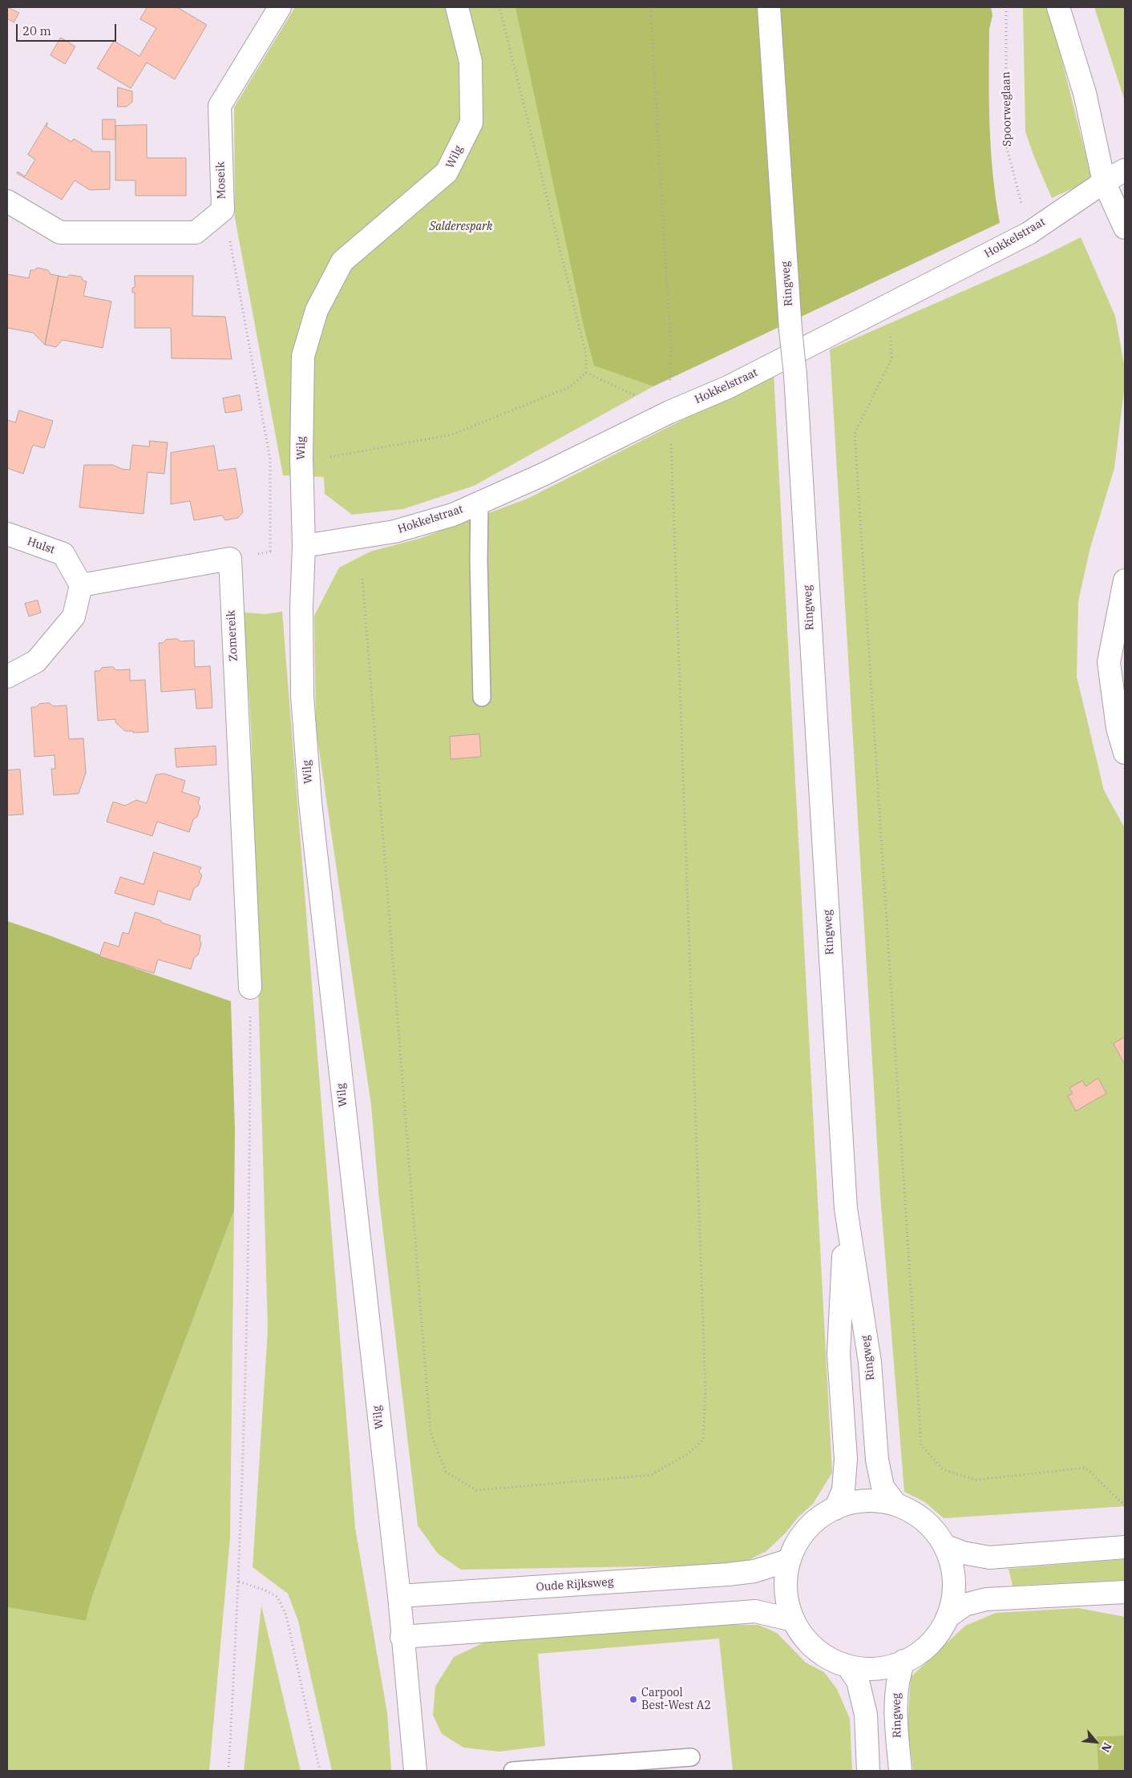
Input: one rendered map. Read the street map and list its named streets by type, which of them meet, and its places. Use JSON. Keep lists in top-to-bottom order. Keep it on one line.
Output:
{"streets":{"main road":["Wilg","Moseik","Hokkelstraat","Ringweg","Hulst","Zomereik","Oude Rijksweg"],"path":["Spoorweglaan"]},"crossings":[["Spoorweglaan","Hokkelstraat"],["Wilg","Hokkelstraat"],["Wilg","Oude Rijksweg"],["Hulst","Zomereik"]],"parks":["Salderespark"],"places":["Carpool Best-West A2"],"scale_bar":"20 m","north":"bottom right"}
